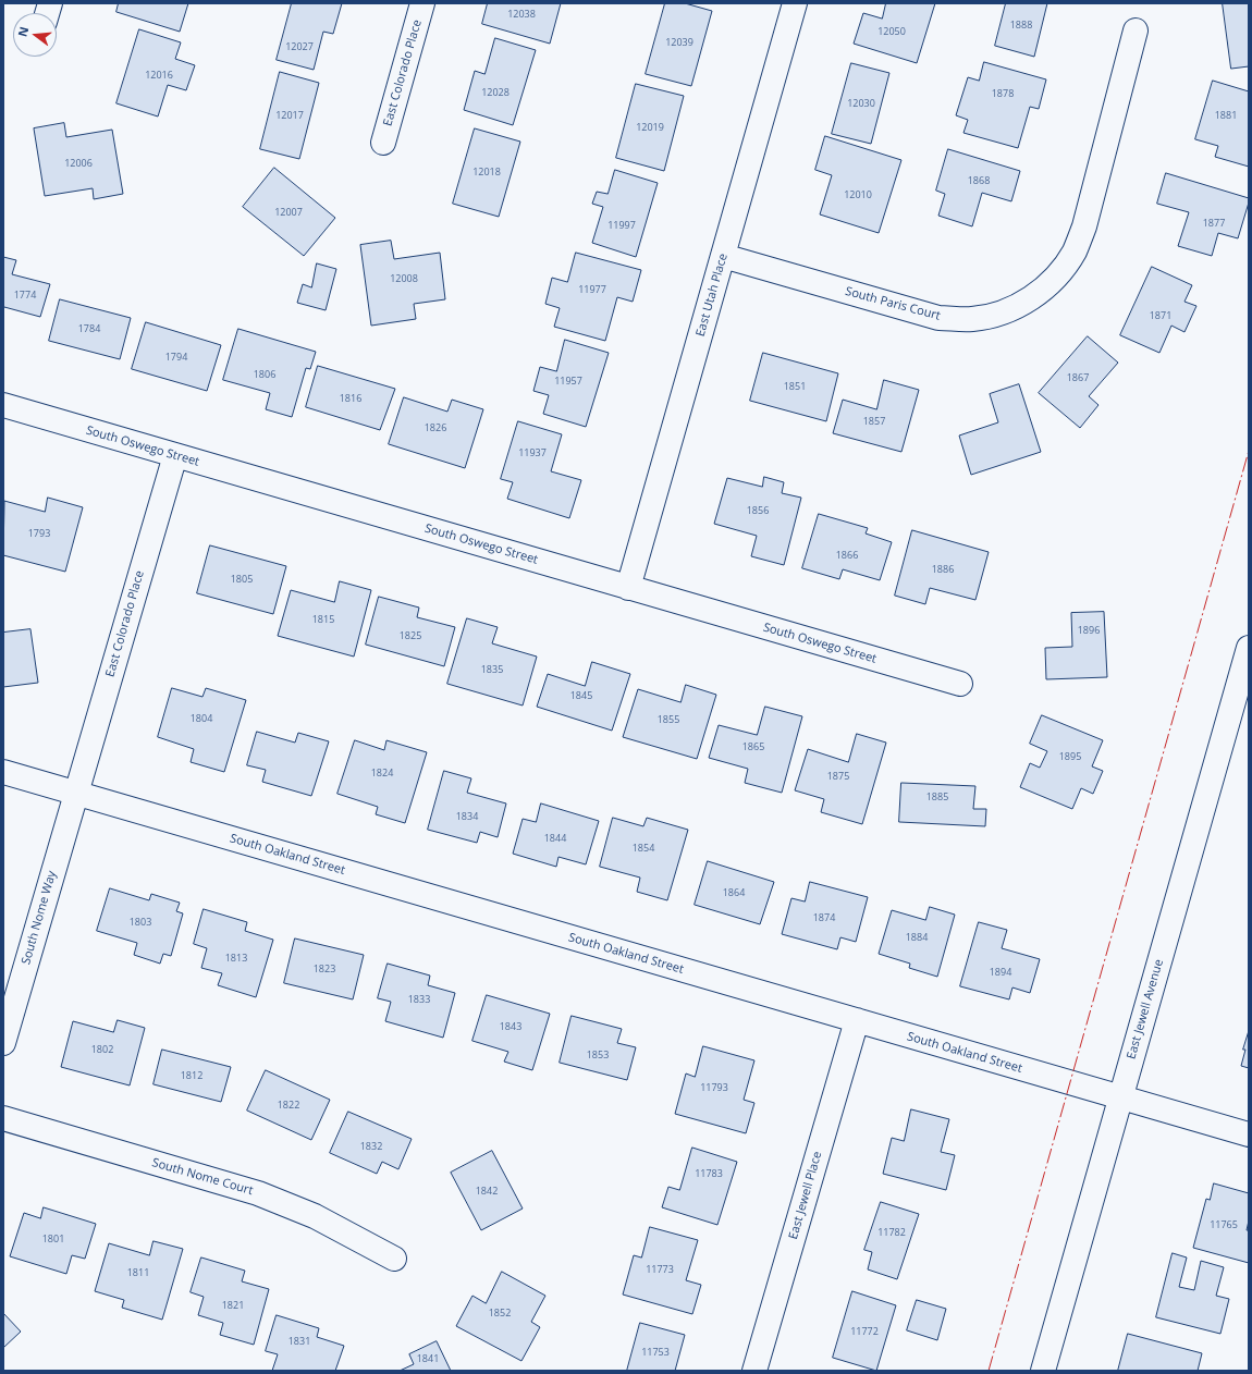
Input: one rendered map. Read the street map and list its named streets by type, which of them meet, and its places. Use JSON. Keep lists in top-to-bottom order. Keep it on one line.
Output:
{"streets":{"street":["East Colorado Place","East Utah Place","South Paris Court","South Oswego Street","South Oakland Street","South Nome Way","East Jewell Avenue","South Nome Court","East Jewell Place"]},"crossings":[["East Colorado Place","South Oswego Street"],["East Colorado Place","South Oakland Street"],["East Colorado Place","South Nome Way"],["East Utah Place","South Paris Court"],["East Utah Place","South Oswego Street"],["South Oakland Street","South Nome Way"],["South Oakland Street","East Jewell Avenue"],["South Oakland Street","East Jewell Place"]],"house_numbers":["12038","1888","12050","12039","12027","12016","12028","1878","12030","12017","1881","12019","12006","12018","1868","12010","12007","1877","11997","12008","11977","1774","1871","1784","1794","1806","1867","11957","1851","1816","1857","1826","11937","1856","1793","1866","1886","1805","1815","1896","1825","1835","1845","1804","1855","1865","1895","1824","1875","1885","1834","1844","1854","1864","1874","1803","1884","1813","1823","1894","1833","1843","1802","1853","1812","11793","1822","1832","11783","1842","11765","11782","1801","11773","1811","1821","1852","11772","1831","11753","1841"],"north":"left"}
